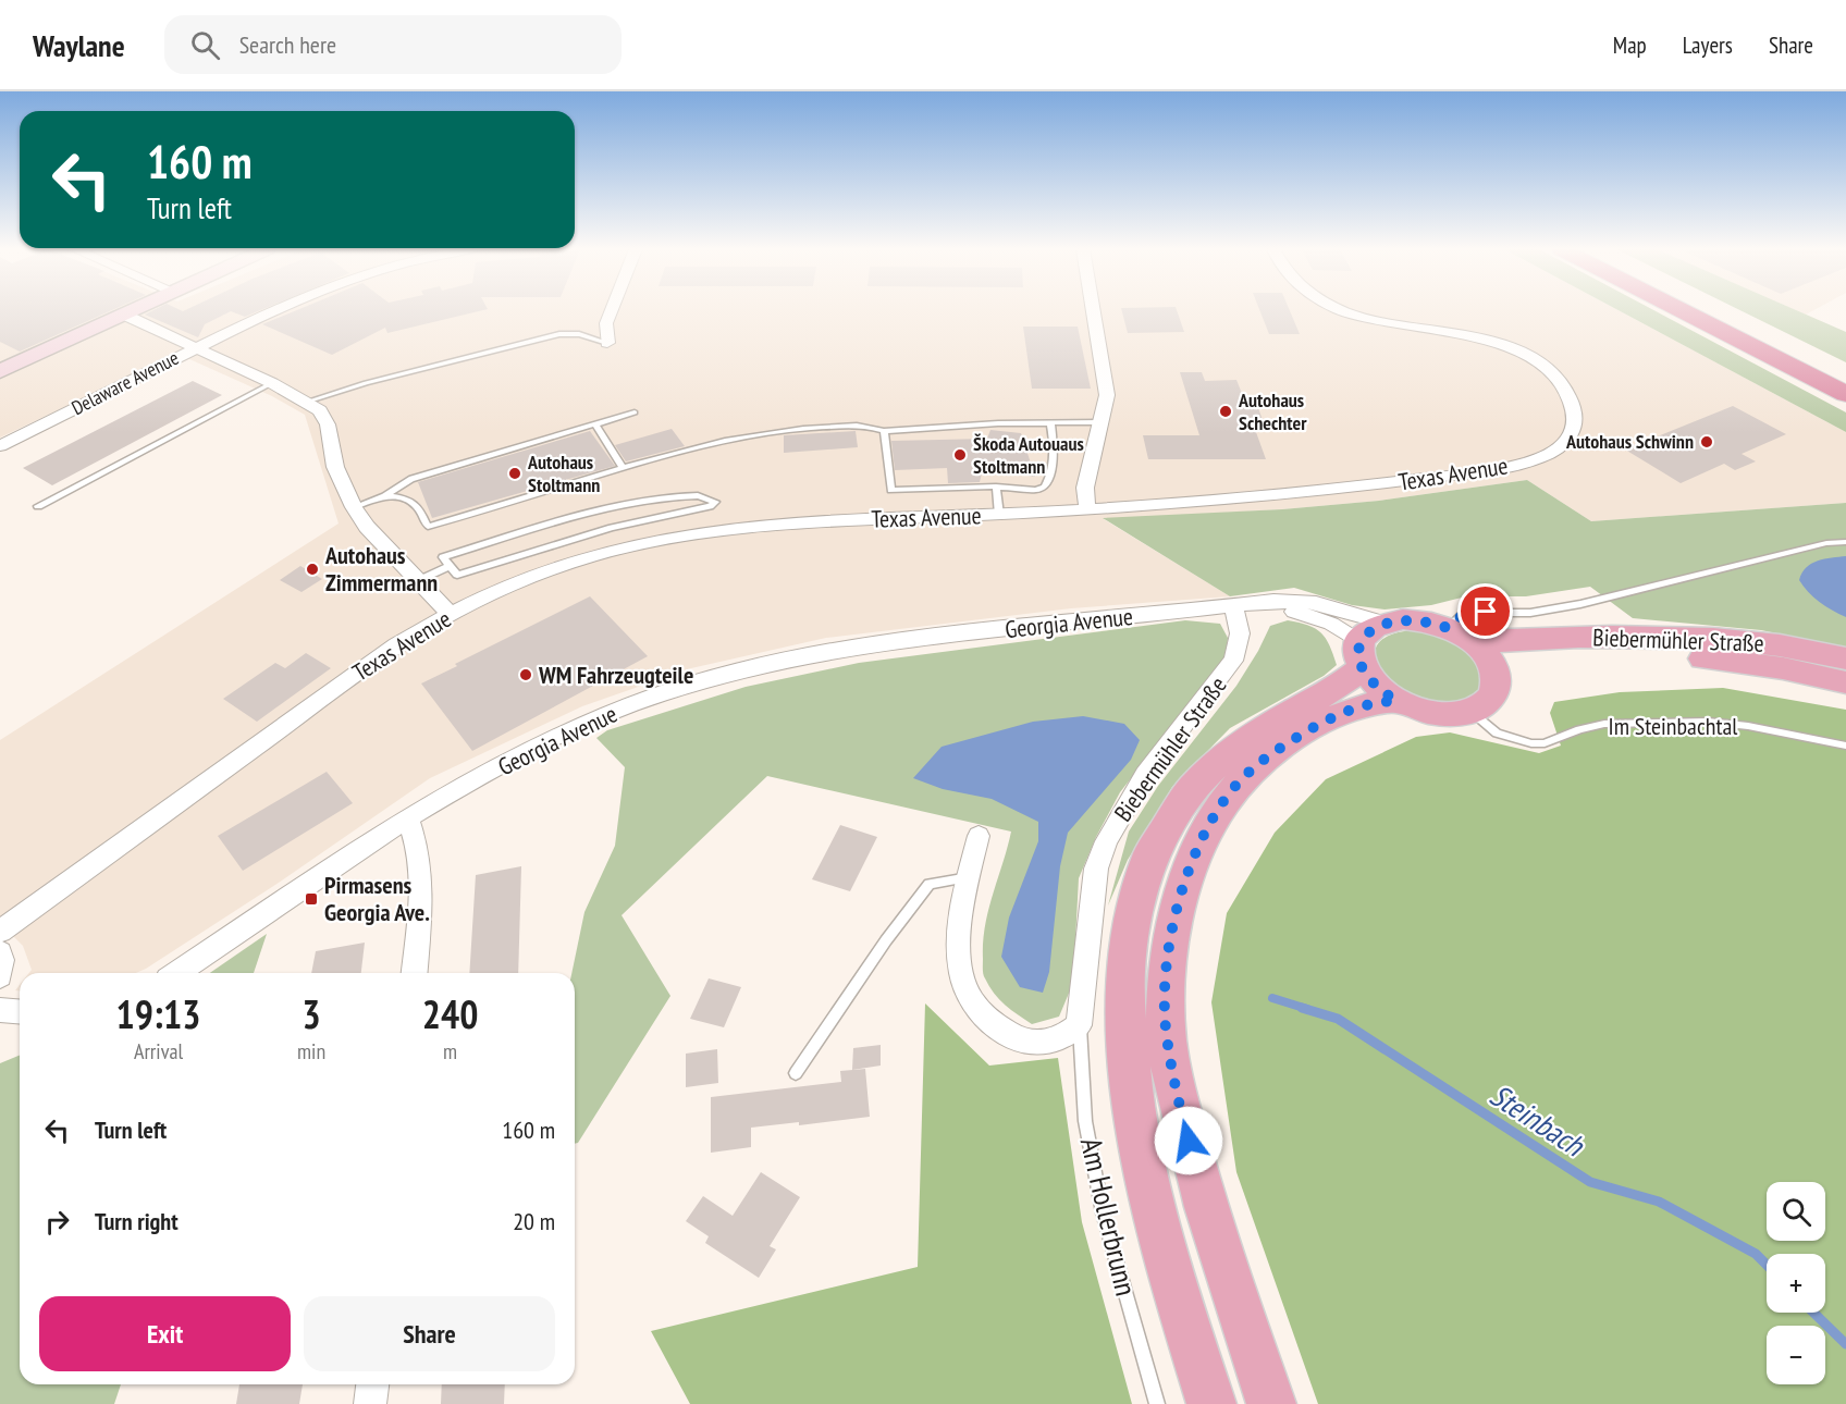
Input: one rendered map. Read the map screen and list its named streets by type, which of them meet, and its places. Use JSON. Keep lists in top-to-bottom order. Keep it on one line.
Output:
{"streets":{"main road":["Biebermühler Straße"],"street":["Delaware Avenue","Texas Avenue","Georgia Avenue"],"lane":["Im Steinbachtal","Am Hollerbrunn"]},"crossings":[["Georgia Avenue","Biebermühler Straße"],["Georgia Avenue","Im Steinbachtal"],["Biebermühler Straße","Im Steinbachtal"],["Biebermühler Straße","Am Hollerbrunn"]],"water":["Steinbach"],"places":{"other":["Autohaus Schechter","Autohaus Schwinn","Škoda Autouaus Stoltmann","Autohaus Stoltmann","Autohaus Zimmermann","WM Fahrzeugteile"],"transit":["Pirmasens Georgia Ave."]},"page":{"header":"Waylane","search":"Search here","nav":["Map","Layers","Share"],"turn":["160 m","Turn left"],"eta":["19:13","Arrival","3","min","240","m"],"list":[{"name":"Turn left","value":"160 m"},{"name":"Turn right","value":"20 m"}],"map_buttons":["+","−"],"buttons":["Exit","Share"]}}
